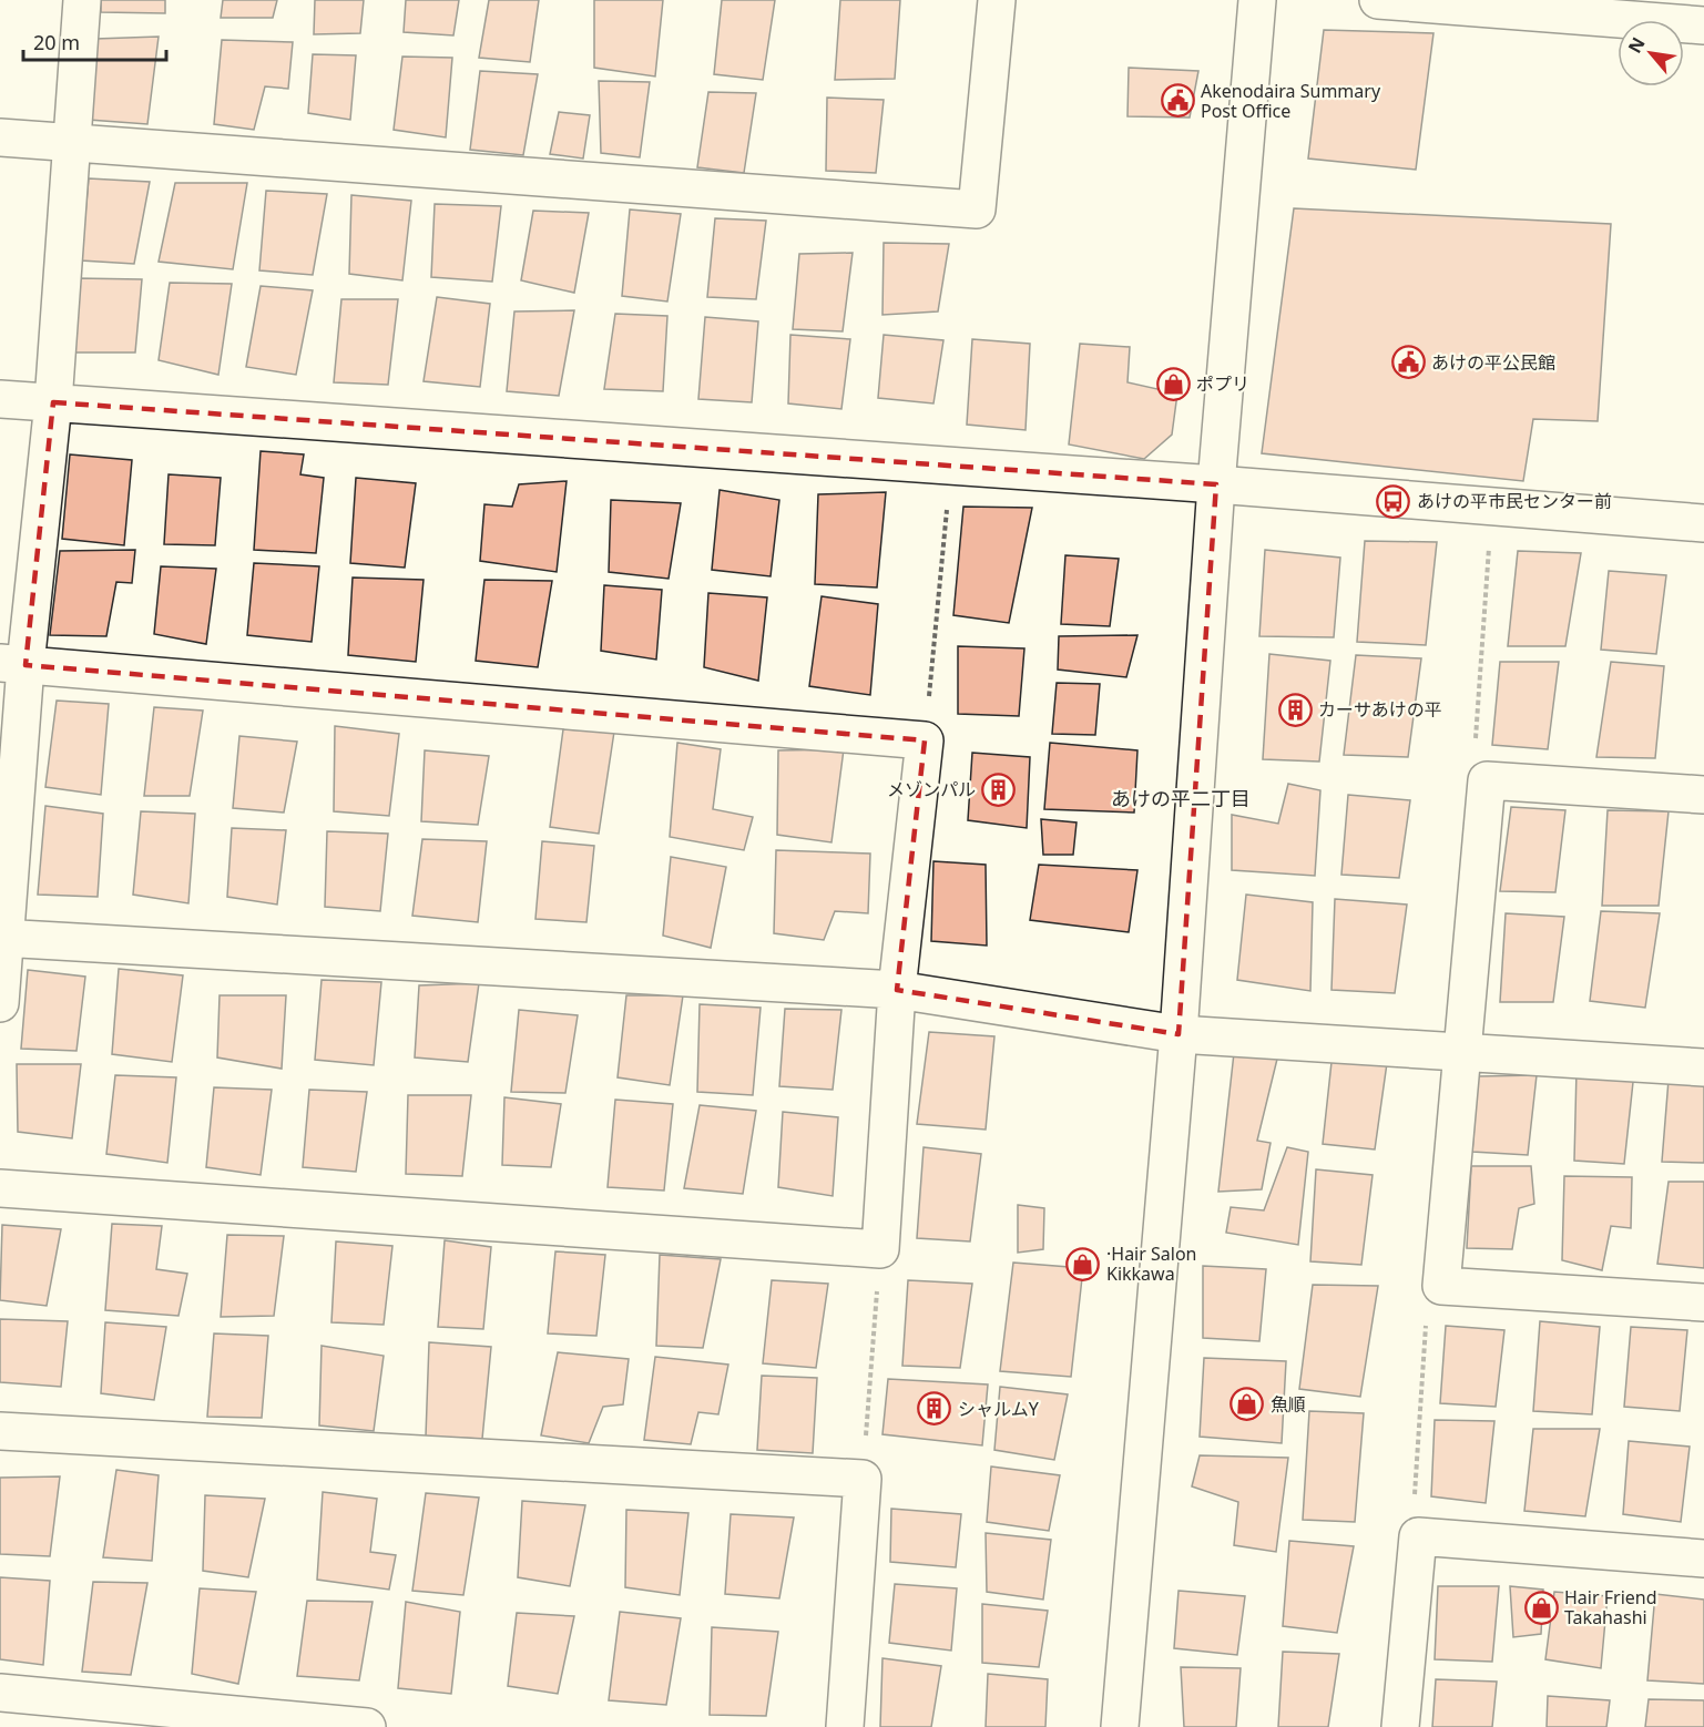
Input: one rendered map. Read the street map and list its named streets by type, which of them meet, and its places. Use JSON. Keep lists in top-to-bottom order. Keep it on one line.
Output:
{"districts":["あけの平二丁目"],"places":{"public building":["Akenodaira Summary Post Office","あけの平公民館"],"shop":["ポプリ","·Hair Salon Kikkawa","魚順","Hair Friend Takahashi"],"bus stop":["あけの平市民センター前"],"building":["カーサあけの平","メゾンパル","シャルムY"]},"scale_bar":"20 m","north":"top left"}
